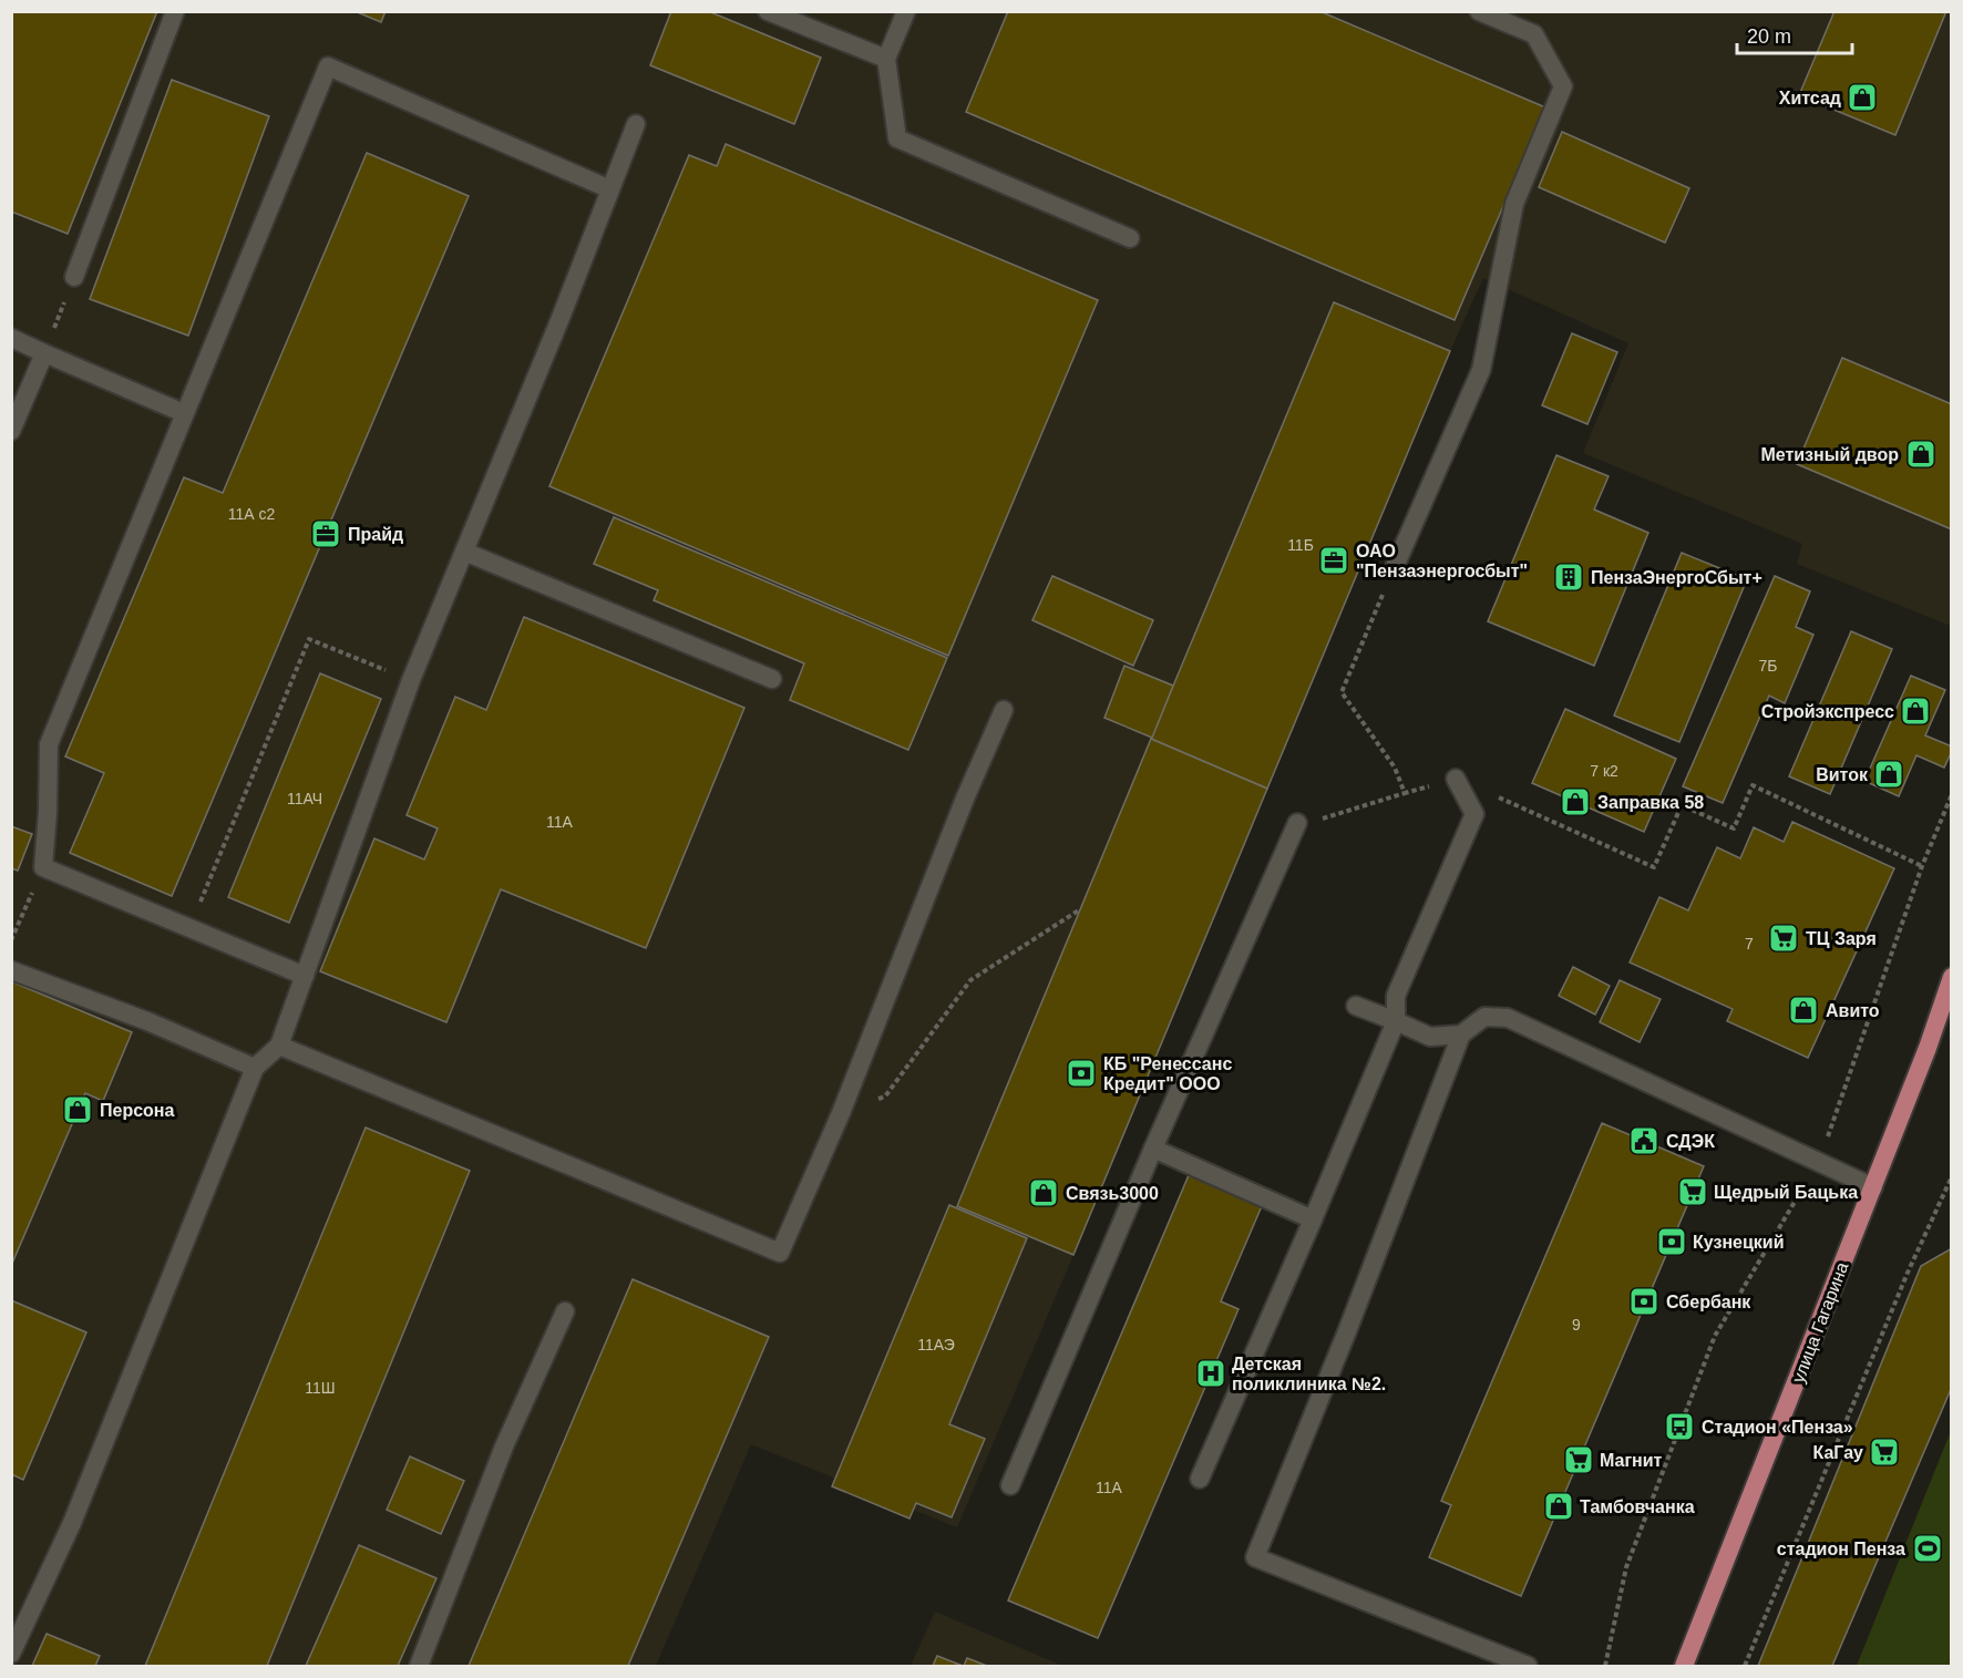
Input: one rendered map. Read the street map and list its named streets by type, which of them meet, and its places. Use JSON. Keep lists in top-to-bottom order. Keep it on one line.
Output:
{"streets":{"main road":["улица Гагарина"]},"places":{"shop":["Хитсад","Метизный двор","Стройэкспресс","Виток","Заправка 58","Авито","Персона","Связь3000","Тамбовчанка"],"office":["Прайд","ОАО \"Пензаэнергосбыт\""],"building":["ПензаЭнергоСбыт+"],"supermarket":["ТЦ Заря","Щедрый Бацька","КаГау","Магнит"],"bank":["КБ \"Ренессанс Кредит\" ООО","Кузнецкий","Сбербанк"],"public building":["СДЭК"],"hospital":["Детская поликлиника №2."],"bus stop":["Стадион «Пенза»"],"sports":["стадион Пенза"]},"house_numbers":["11А с2","11Б","7Б","7 к2","11АЧ","11А","7","9","11АЭ","11Ш","11А"],"scale_bar":"20 m"}
